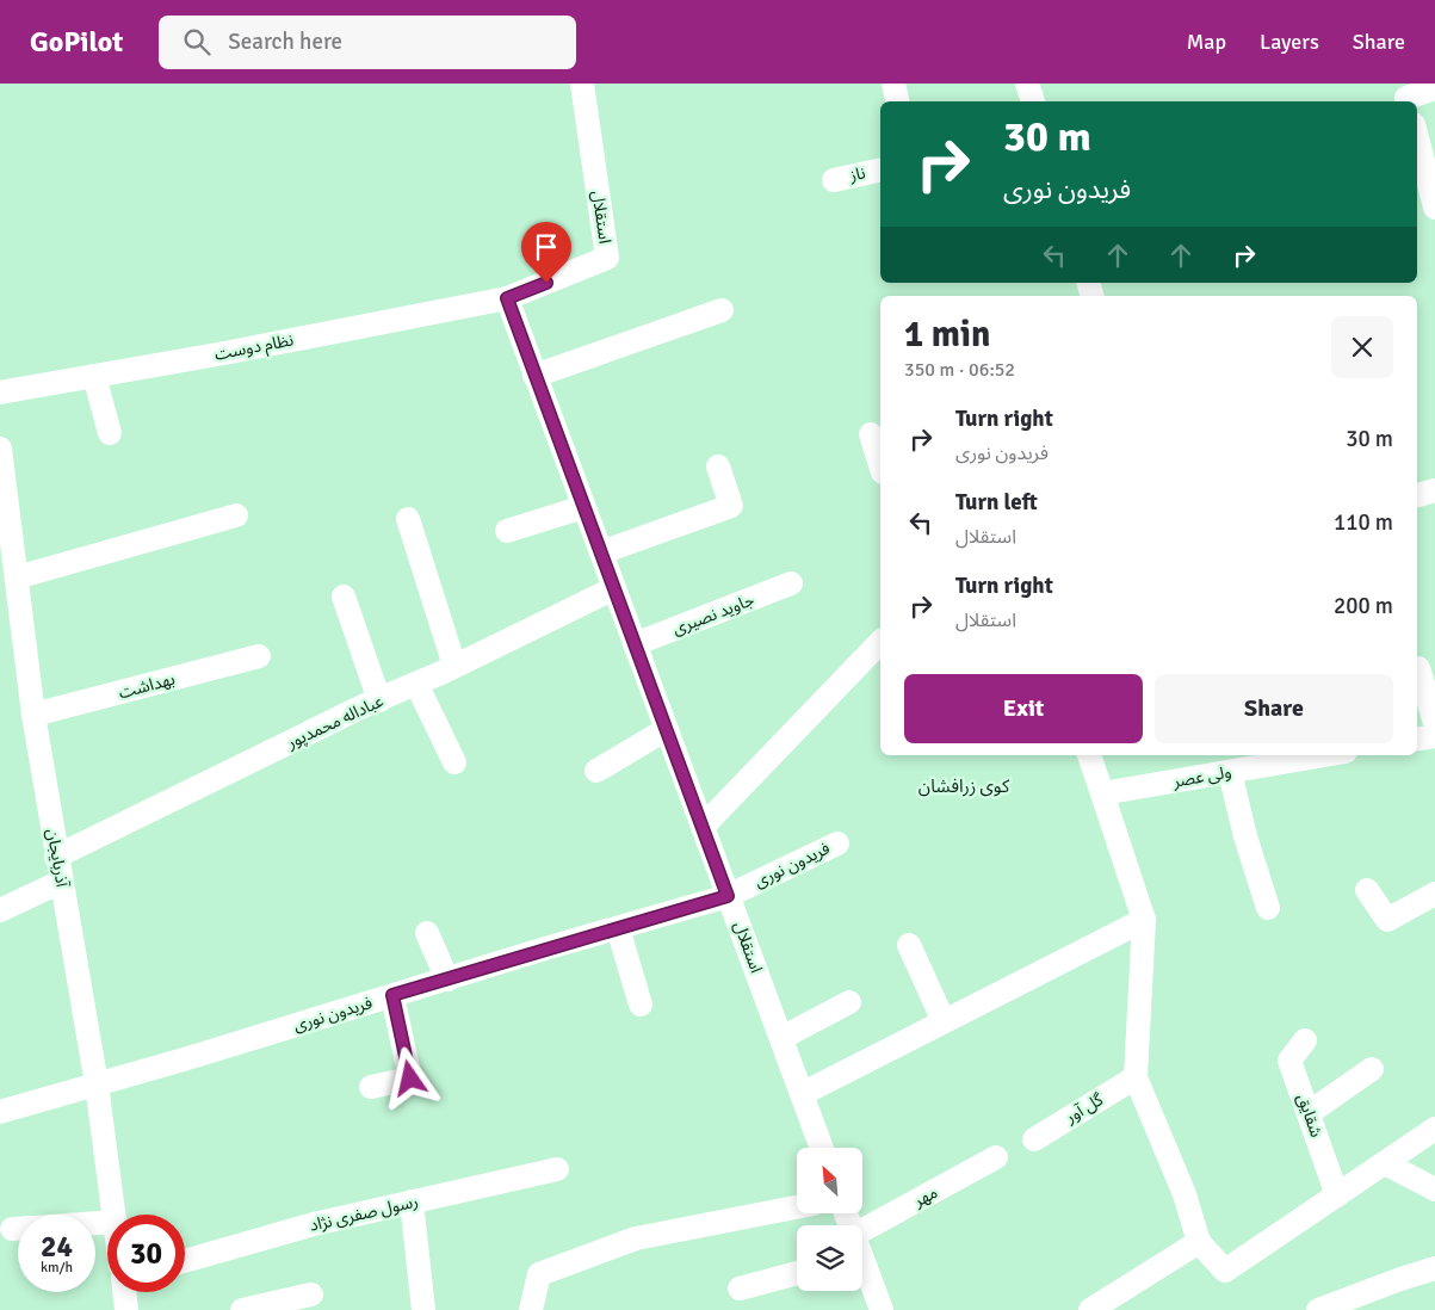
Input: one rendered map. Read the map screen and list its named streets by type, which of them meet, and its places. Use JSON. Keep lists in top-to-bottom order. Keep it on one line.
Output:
{"streets":{"street":["ناز","استقلال","نظام دوست","جاوید نصیری","بهداشت","عباداله محمدپور","ولی عصر","آذربایجان","فریدون نوری","گل آور","شقایق","مهر","رسول صفری نژاد"]},"crossings":[["استقلال","نظام دوست"],["استقلال","جاوید نصیری"],["استقلال","عباداله محمدپور"],["استقلال","فریدون نوری"],["بهداشت","آذربایجان"],["عباداله محمدپور","آذربایجان"],["آذربایجان","فریدون نوری"]],"districts":["کوی زرافشان"],"north":"top left","page":{"header":"GoPilot","search":"Search here","nav":["Map","Layers","Share"],"turn":["30 m","فریدون نوری"],"heading":["1 min","350 m · 06:52"],"list":[{"name":"Turn right","note":"فریدون نوری","value":"30 m"},{"name":"Turn left","note":"استقلال","value":"110 m"},{"name":"Turn right","note":"استقلال","value":"200 m"}],"buttons":["Exit","Share"],"speed":"24 km/h","limit":"30"}}
